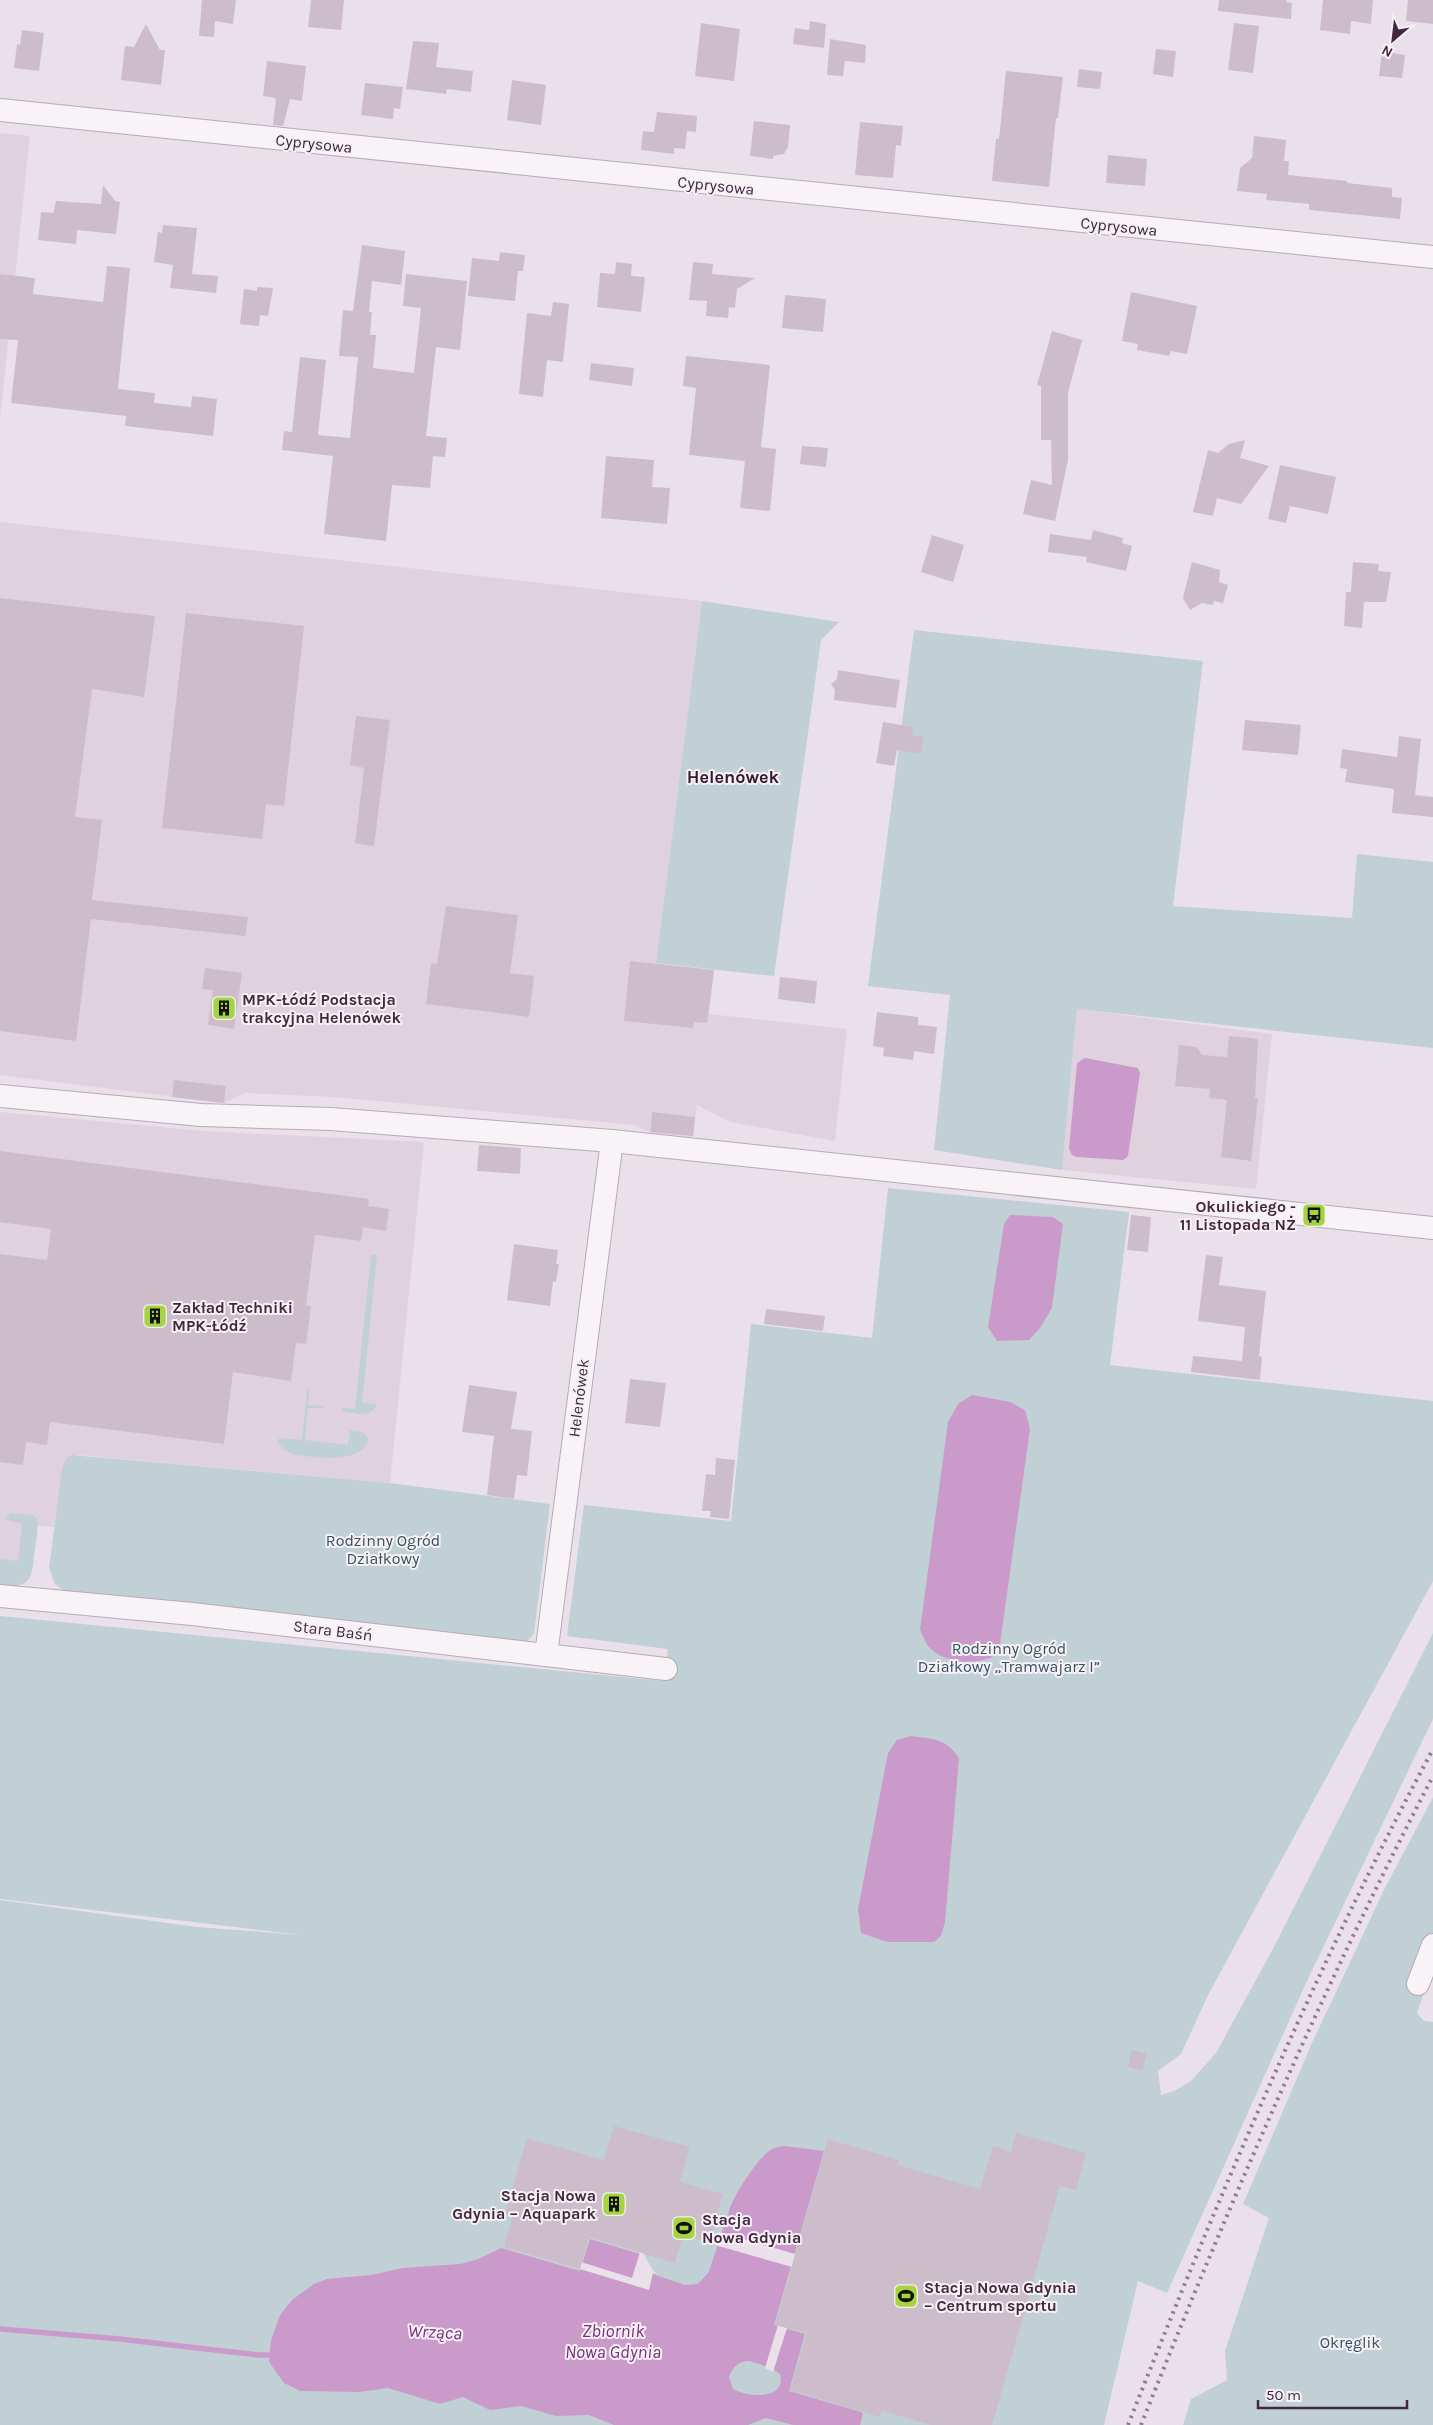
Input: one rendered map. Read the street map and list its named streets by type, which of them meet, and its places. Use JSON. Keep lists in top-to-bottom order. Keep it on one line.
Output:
{"streets":{"street":["Cyprysowa","Helenówek","Stara Baśń"]},"crossings":[["Helenówek","Stara Baśń"]],"districts":["Helenówek"],"water":["Zbiornik Nowa Gdynia","Wrząca"],"parks":["Rodzinny Ogród Działkowy","Rodzinny Ogród Działkowy „Tramwajarz I”","Okręglik"],"places":{"building":["MPK-Łódź Podstacja trakcyjna Helenówek","Zakład Techniki MPK-Łódź","Stacja Nowa Gdynia – Aquapark"],"bus stop":["Okulickiego - 11 Listopada NŻ"],"sports":["Stacja Nowa Gdynia","Stacja Nowa Gdynia – Centrum sportu"]},"scale_bar":"50 m","north":"bottom left"}
